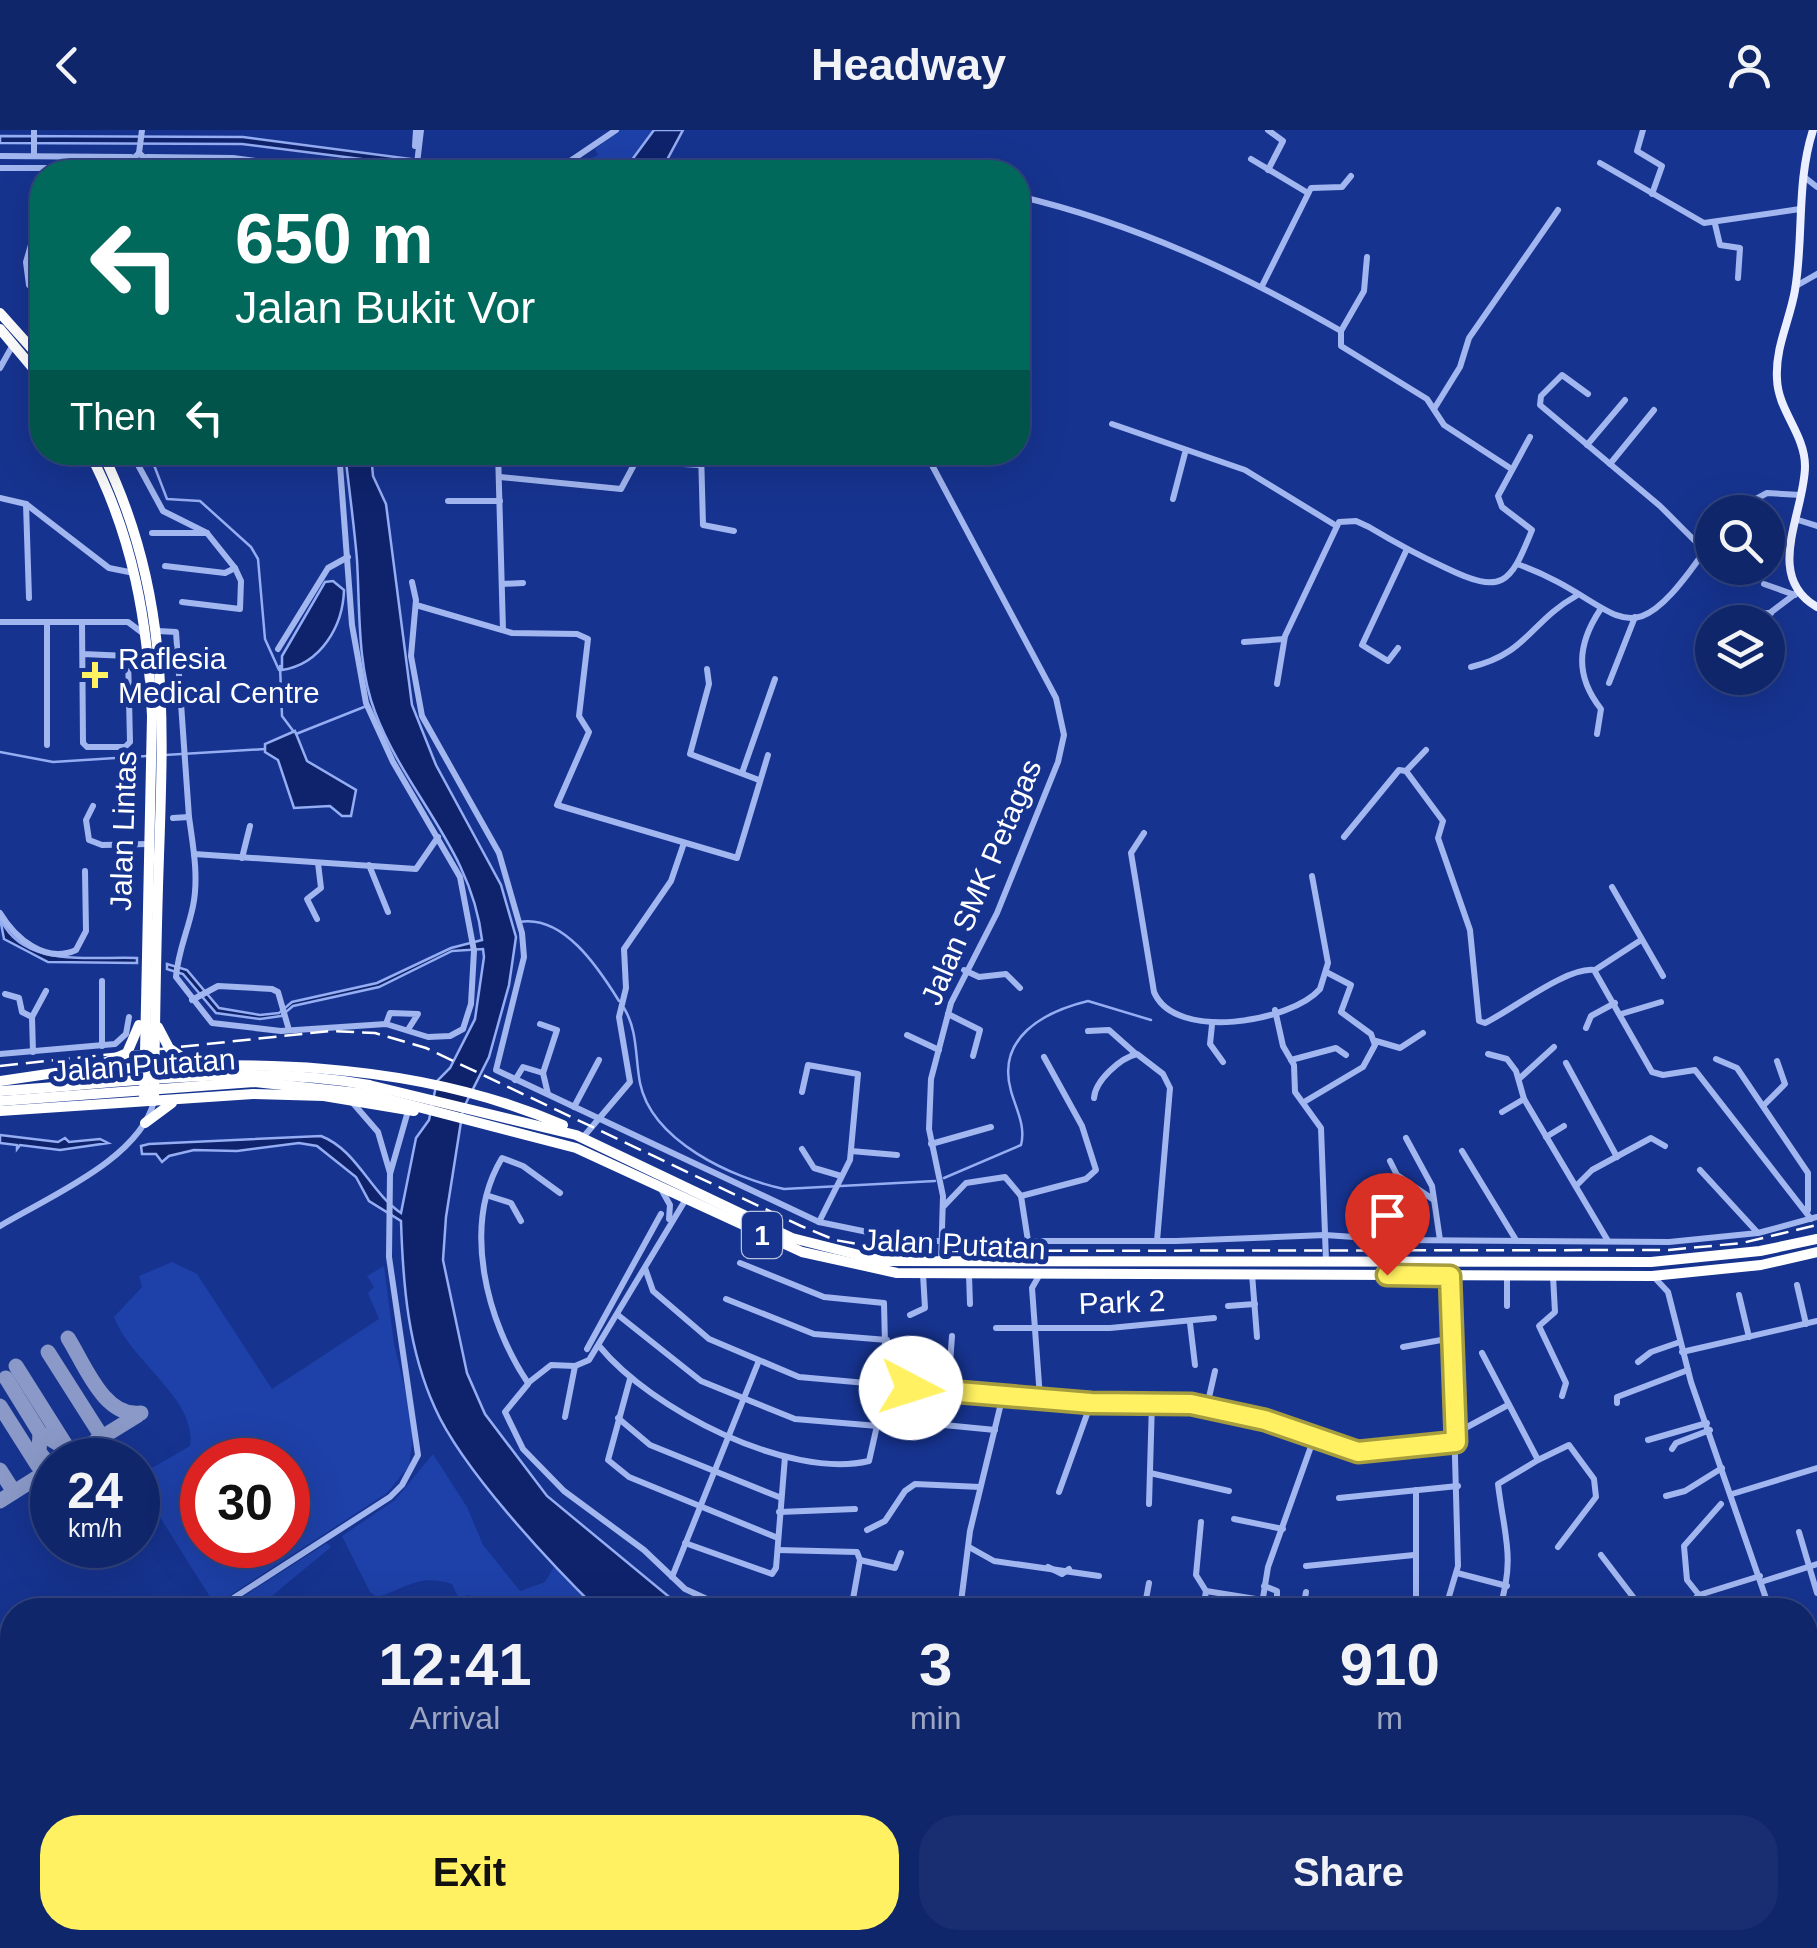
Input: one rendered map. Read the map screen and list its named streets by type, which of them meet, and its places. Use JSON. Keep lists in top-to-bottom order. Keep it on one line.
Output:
{"streets":{"highway":["Jalan Lintas","Jalan Putatan","1"],"street":["Jalan SMK Petagas","Park 2"]},"crossings":[["Jalan SMK Petagas","Jalan Putatan"]],"places":{"health":["Raflesia Medical Centre"]},"page":{"header":"Headway","turn":["650 m","Jalan Bukit Vor"],"then":"Then","speed":"24 km/h","limit":"30","eta":["12:41","Arrival","3","min","910","m"],"buttons":["Exit","Share"]}}
